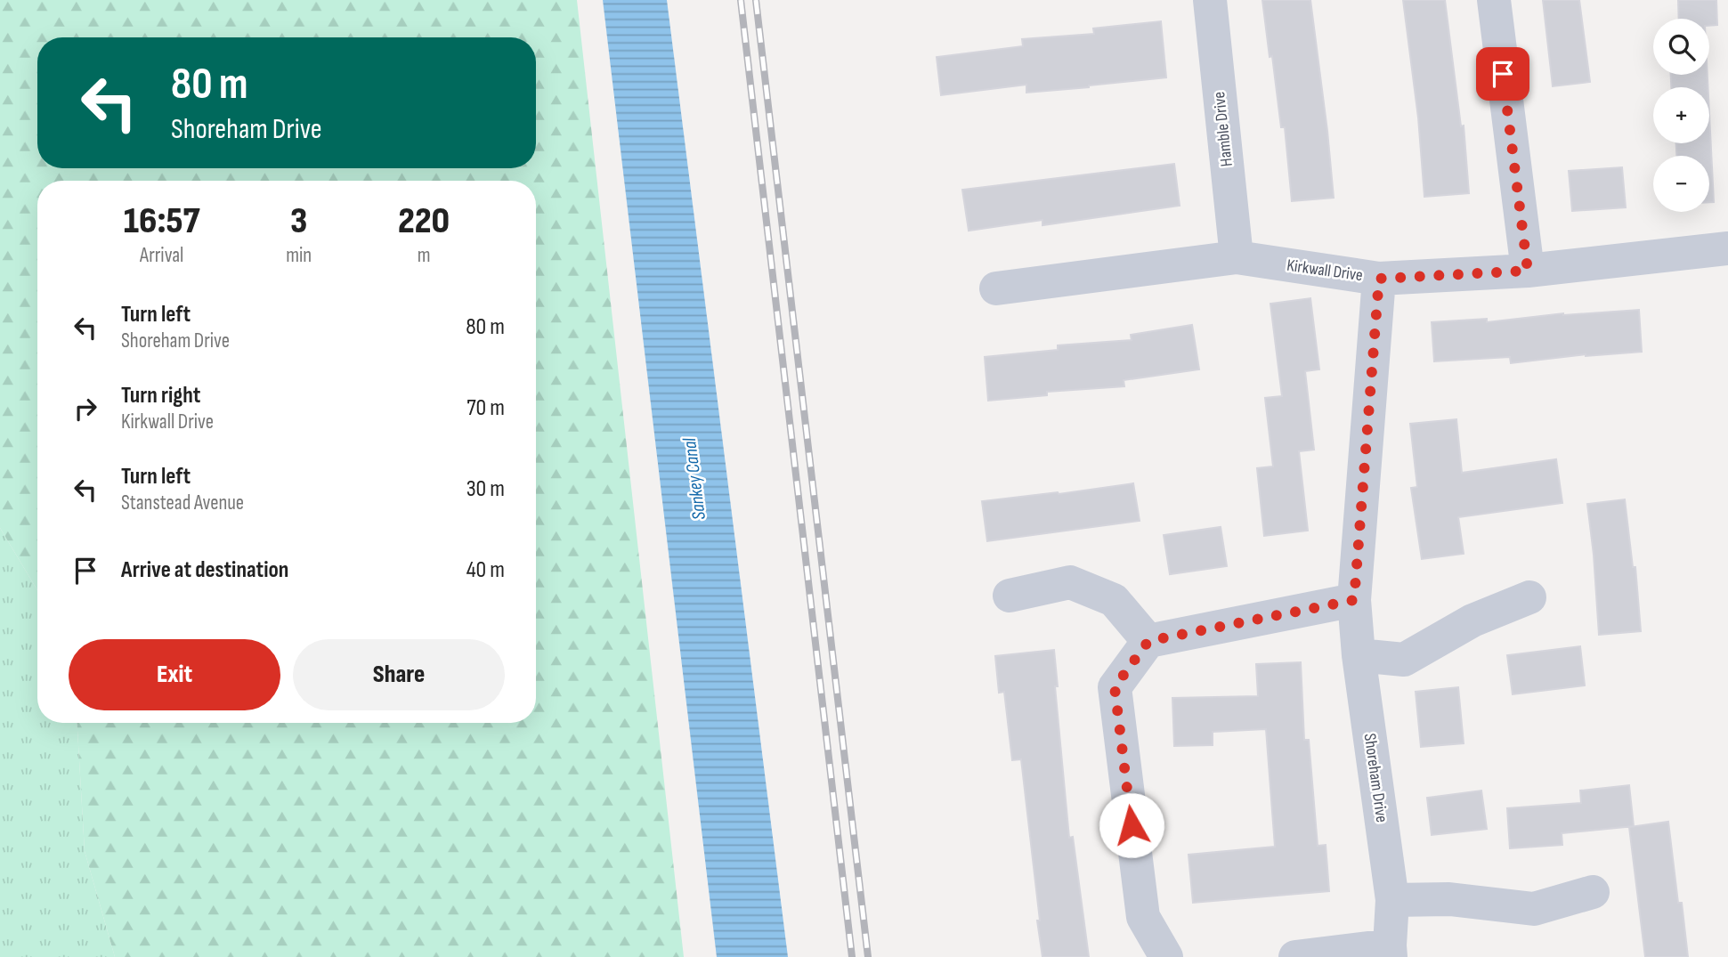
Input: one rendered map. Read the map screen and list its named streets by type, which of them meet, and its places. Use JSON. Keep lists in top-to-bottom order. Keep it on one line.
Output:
{"streets":{"street":["Hamble Drive","Kirkwall Drive","Shoreham Drive"]},"crossings":[["Hamble Drive","Kirkwall Drive"],["Kirkwall Drive","Shoreham Drive"]],"water":["Sankey Canal"],"page":{"map_buttons":["+","−"],"turn":["80 m","Shoreham Drive"],"eta":["16:57","Arrival","3","min","220","m"],"list":[{"name":"Turn left","note":"Shoreham Drive","value":"80 m"},{"name":"Turn right","note":"Kirkwall Drive","value":"70 m"},{"name":"Turn left","note":"Stanstead Avenue","value":"30 m"},{"name":"Arrive at destination","value":"40 m"}],"buttons":["Exit","Share"]}}
